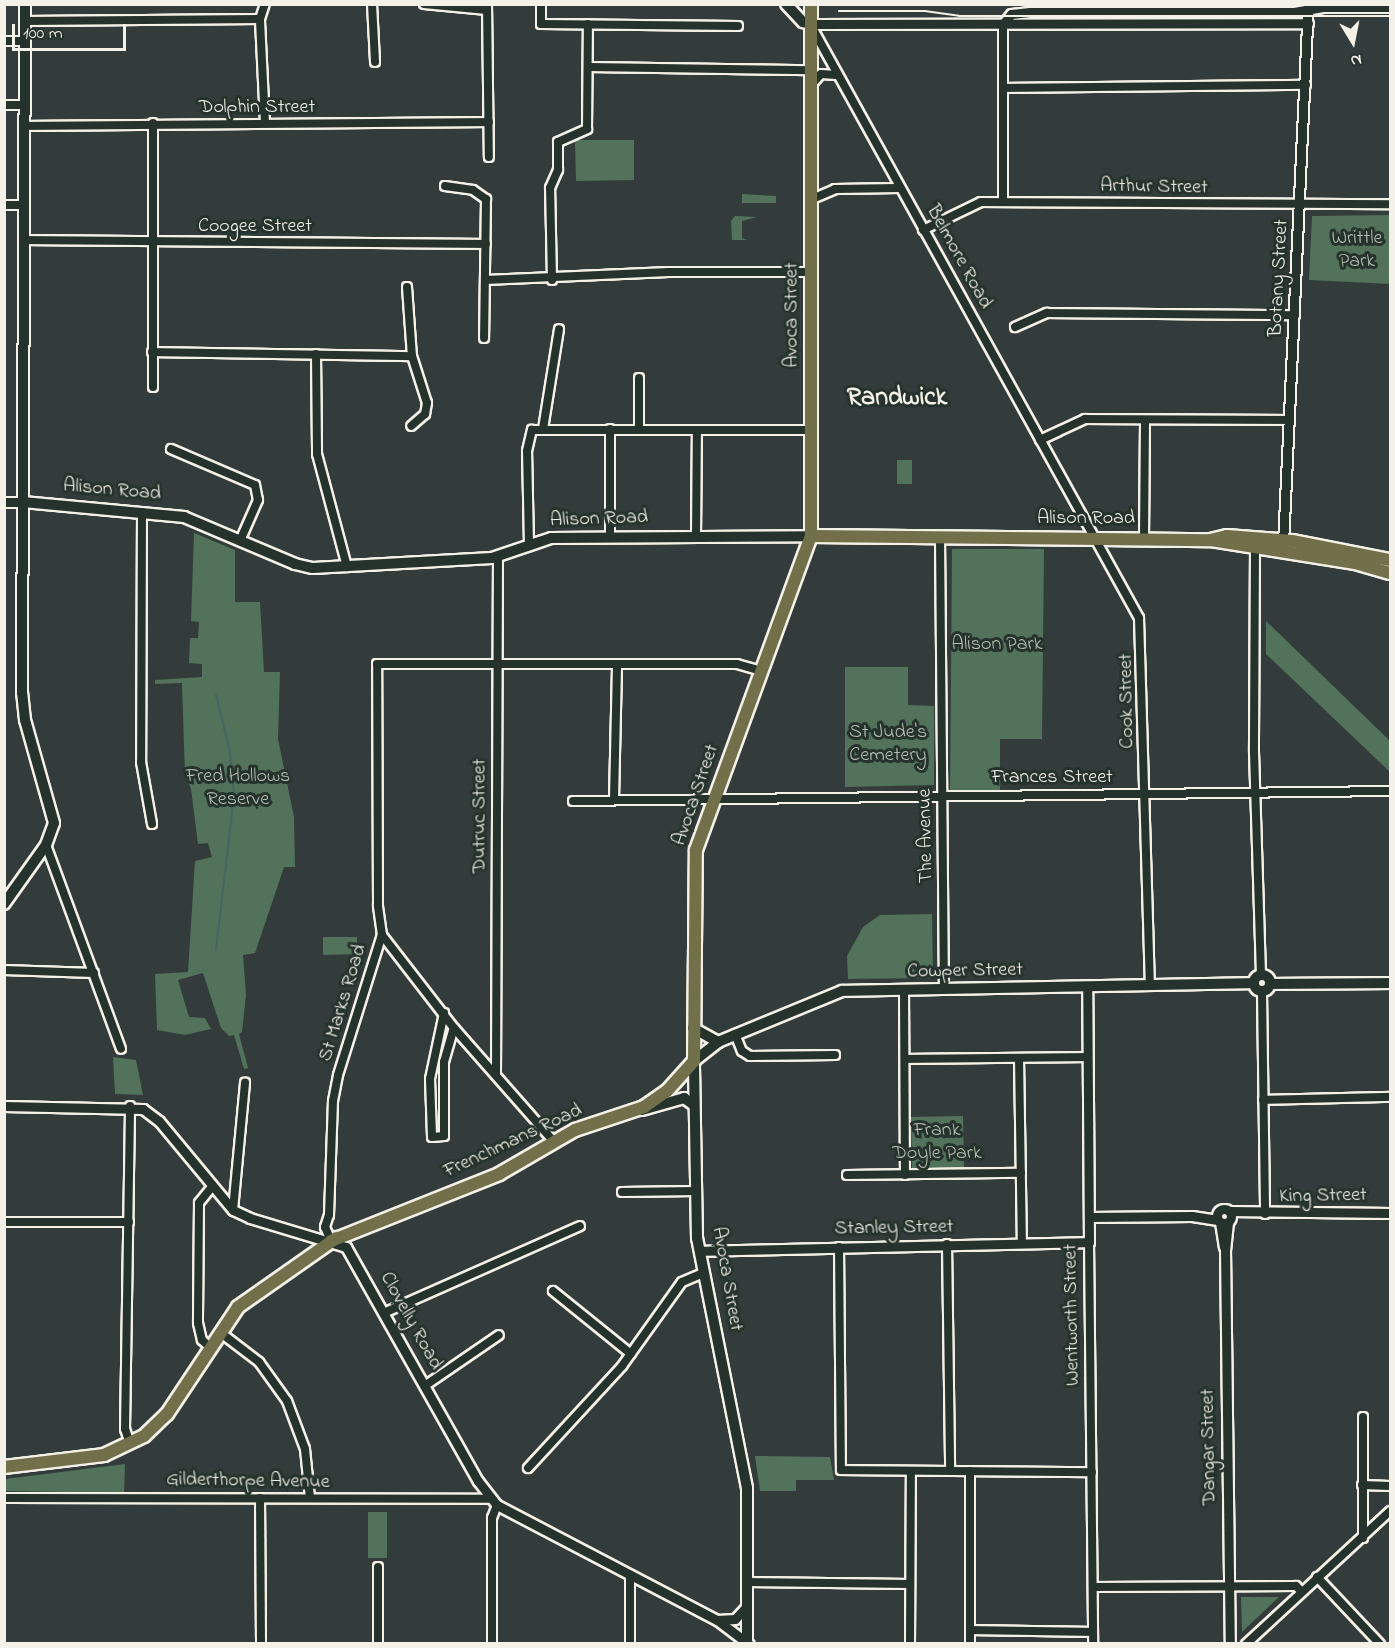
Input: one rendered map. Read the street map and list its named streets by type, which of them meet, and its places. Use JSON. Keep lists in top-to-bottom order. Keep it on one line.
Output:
{"streets":{"main road":["Belmore Road","Avoca Street","Alison Road","Cowper Street","Frenchmans Road"],"street":["Dolphin Street","Arthur Street","Coogee Street","Botany Street","Cook Street","Frances Street","Dutruc Street","The Avenue","St Marks Road","King Street","Stanley Street","Wentworth Street","Clovelly Road","Dangar Street","Gilderthorpe Avenue"]},"crossings":[["Arthur Street","Belmore Road"],["Arthur Street","Botany Street"],["Belmore Road","Avoca Street"],["Belmore Road","Alison Road"],["Belmore Road","Cook Street"],["Botany Street","Alison Road"],["Avoca Street","Alison Road"],["Avoca Street","Frances Street"],["Avoca Street","Cowper Street"],["Avoca Street","Frenchmans Road"],["Avoca Street","Stanley Street"],["Alison Road","Cook Street"],["Alison Road","Dutruc Street"],["Alison Road","The Avenue"],["Cook Street","Frances Street"],["Cook Street","Cowper Street"],["Frances Street","The Avenue"],["Dutruc Street","St Marks Road"],["The Avenue","Cowper Street"],["Cowper Street","Frenchmans Road"],["Cowper Street","Wentworth Street"],["St Marks Road","Frenchmans Road"],["St Marks Road","Clovelly Road"],["Frenchmans Road","Clovelly Road"],["King Street","Wentworth Street"],["King Street","Dangar Street"],["Stanley Street","Wentworth Street"],["Clovelly Road","Gilderthorpe Avenue"]],"districts":["Randwick"],"parks":["Writtle Park","Alison Park","St Jude's Cemetery","Fred Hollows Reserve","Frank Doyle Park"],"scale_bar":"100 m","north":"bottom"}
